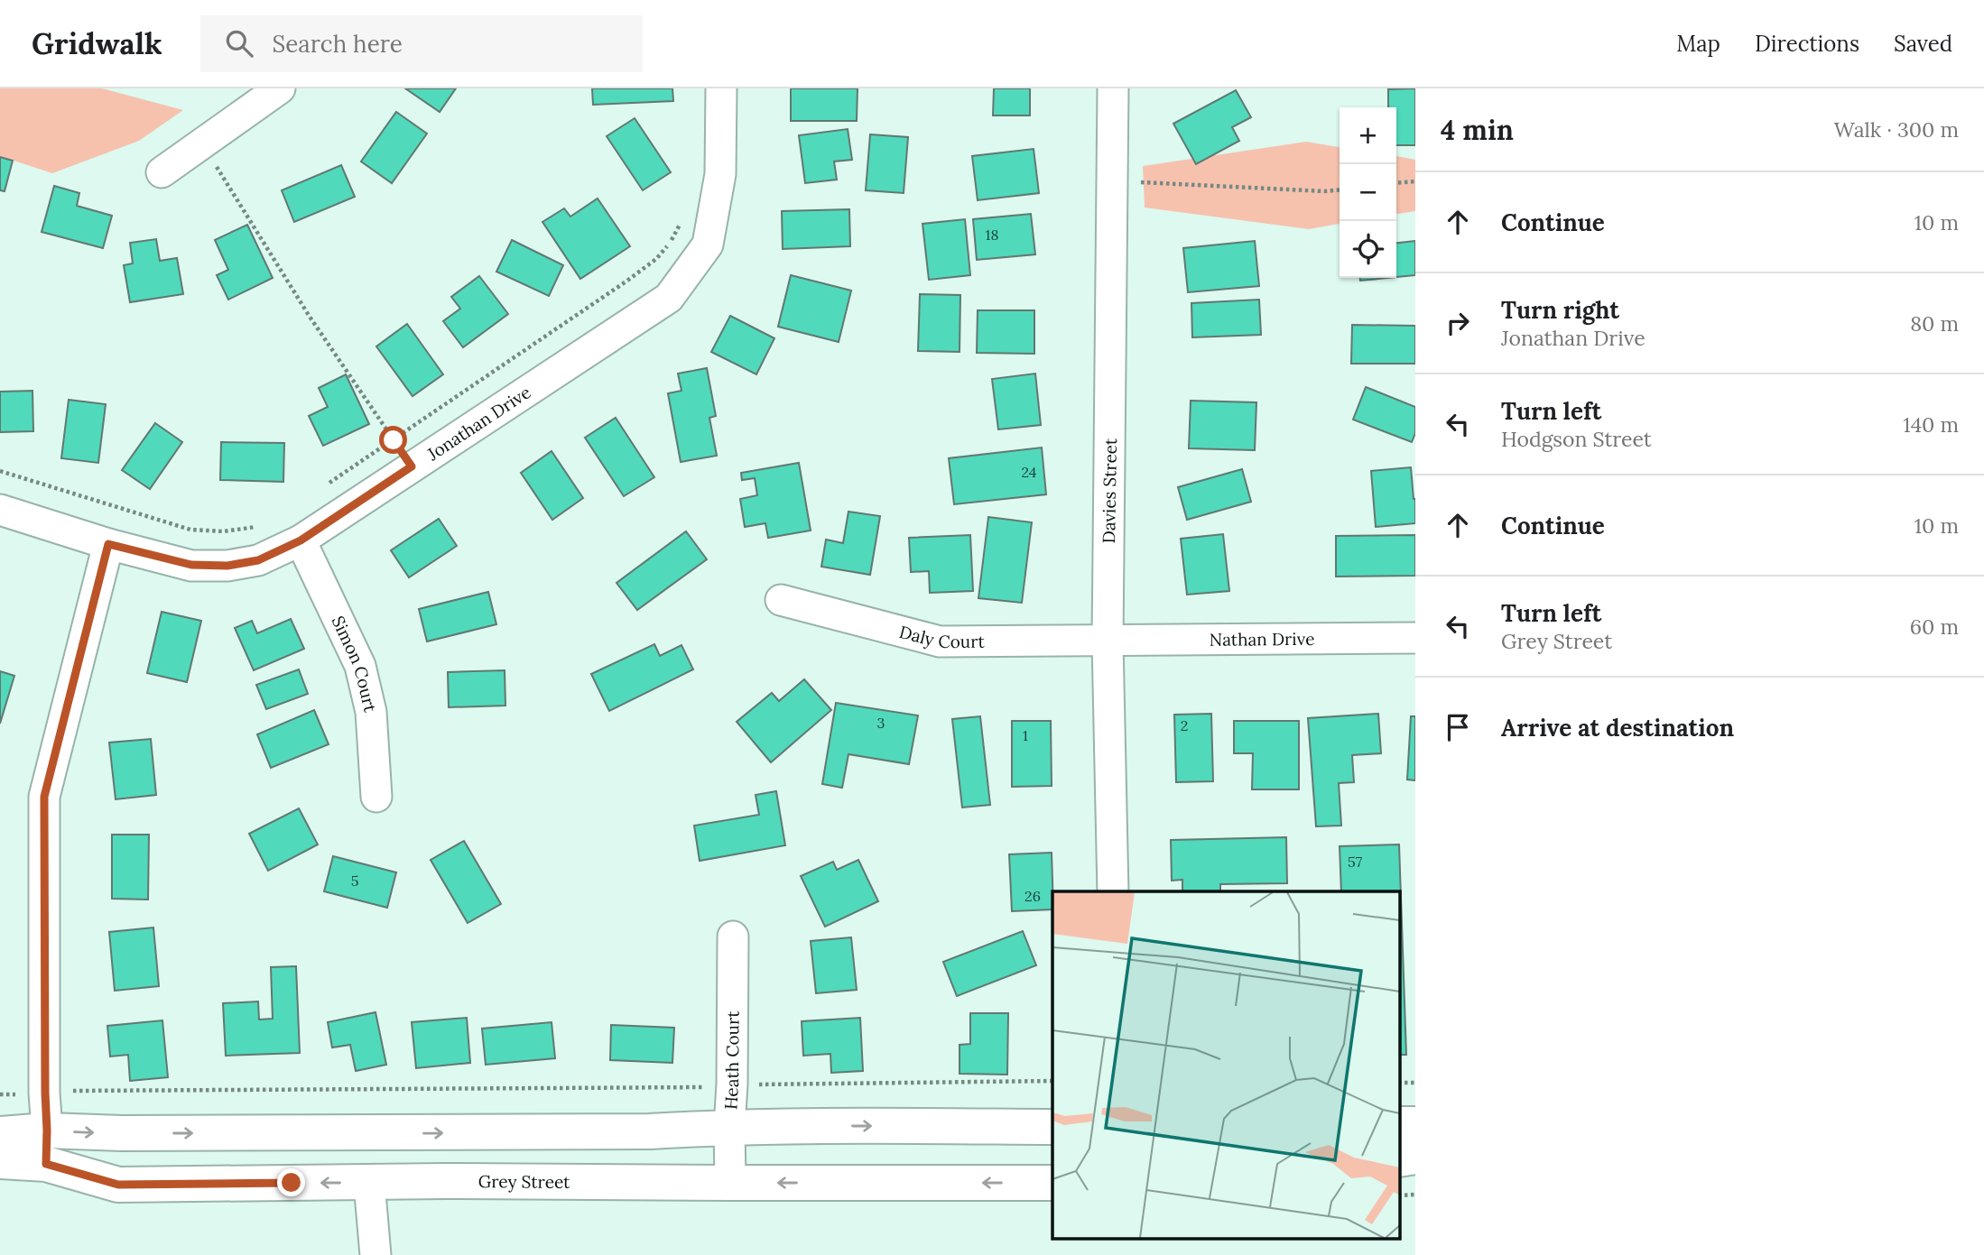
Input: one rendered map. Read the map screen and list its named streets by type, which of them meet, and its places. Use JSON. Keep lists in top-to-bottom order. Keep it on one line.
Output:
{"streets":{"street":["Jonathan Drive","Davies Street","Daly Court","Nathan Drive","Simon Court","Heath Court","Grey Street"]},"crossings":[["Jonathan Drive","Simon Court"],["Davies Street","Daly Court"],["Davies Street","Nathan Drive"],["Daly Court","Nathan Drive"],["Heath Court","Grey Street"]],"house_numbers":["18","24","3","2","1","57","5","26"],"page":{"header":"Gridwalk","search":"Search here","nav":["Map","Directions","Saved"],"heading":["4 min","Walk · 300 m"],"map_buttons":["+","−"],"list":[["Continue","10 m"],["Turn right","Jonathan Drive","80 m"],["Turn left","Hodgson Street","140 m"],["Continue","10 m"],["Turn left","Grey Street","60 m"],"Arrive at destination"]}}
